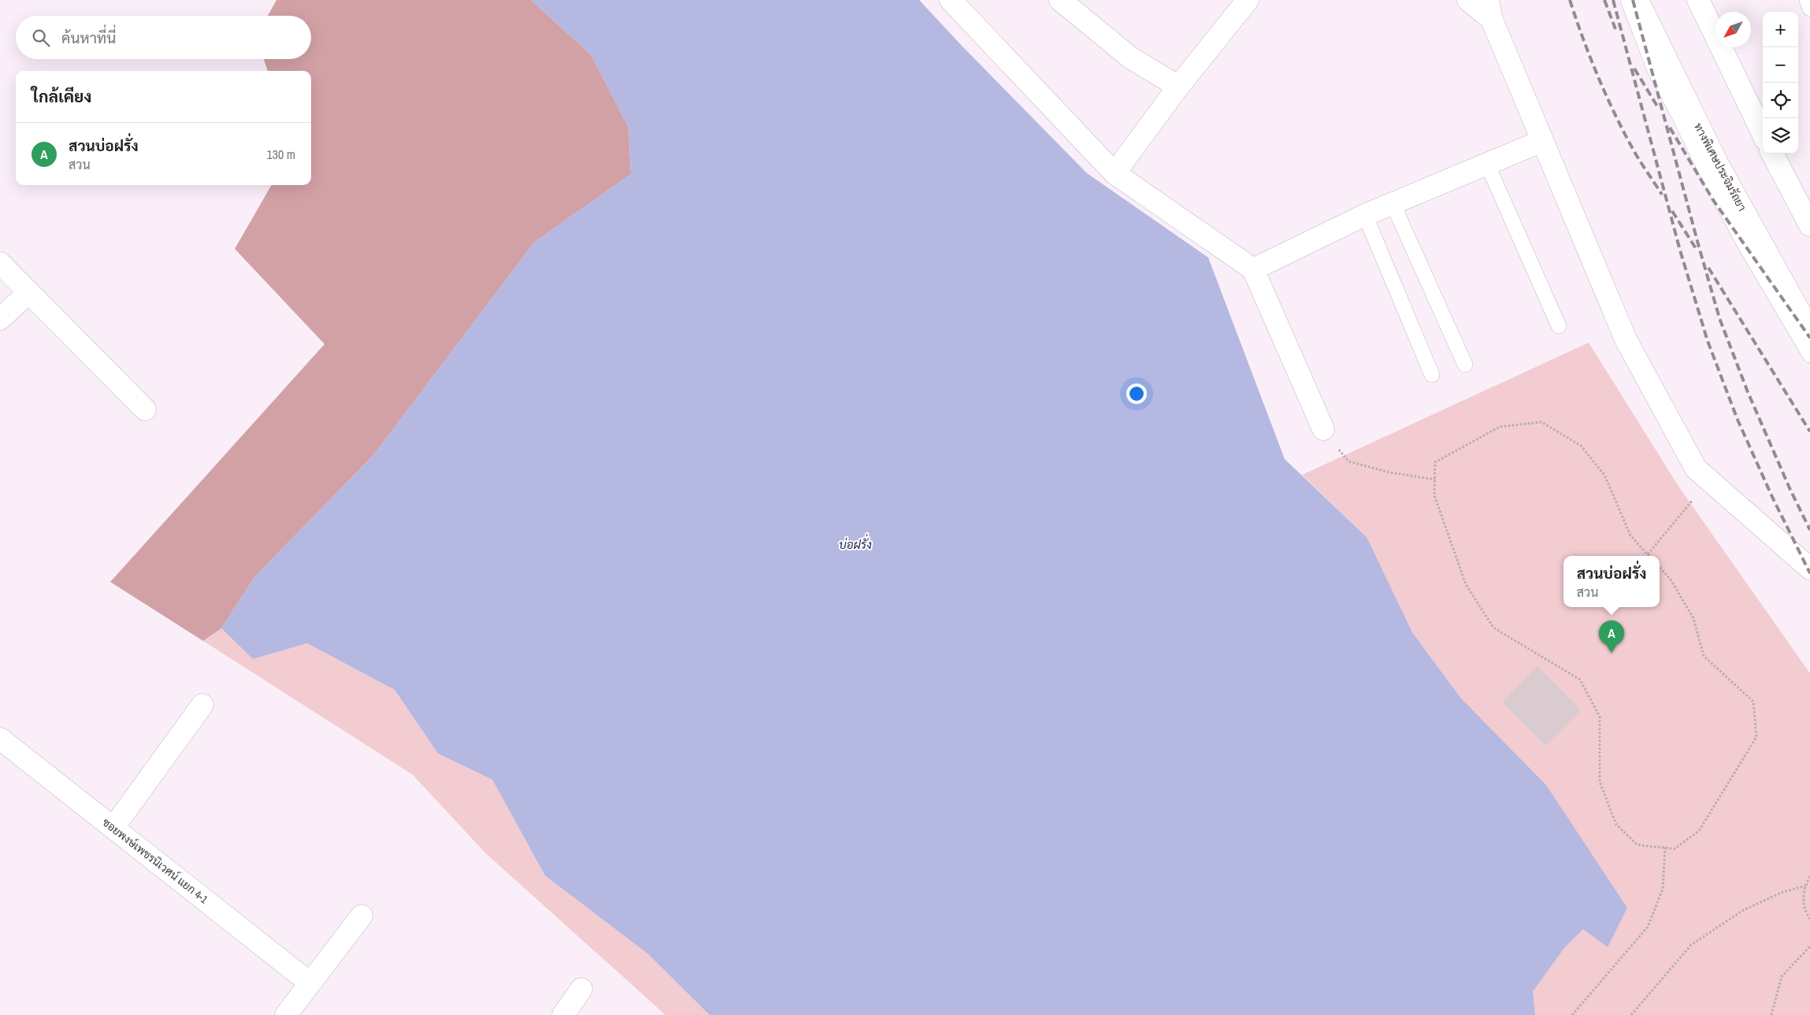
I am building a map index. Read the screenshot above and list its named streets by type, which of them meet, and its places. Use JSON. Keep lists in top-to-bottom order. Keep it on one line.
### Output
{"streets":{"main road":["ทางพิเศษประจิมรัถยา","ซอยพงษ์เพชรนิเวศน์ แยก 4-1"]},"water":["บ่อฝรั่ง"],"north":"bottom left","page":{"map_buttons":["+","−"],"search":"ค้นหาที่นี่","heading":"ใกล้เคียง","list":[{"mark":"A","name":"สวนบ่อฝรั่ง","note":"สวน","value":"130 m"}],"popup":["สวนบ่อฝรั่ง","สวน"],"pins":"A"}}
